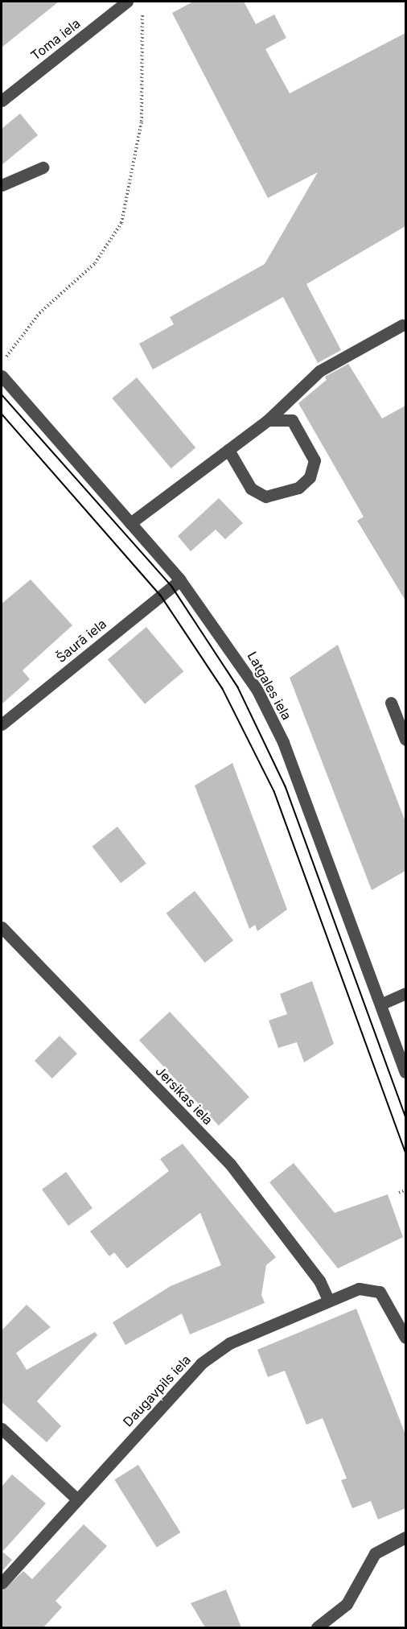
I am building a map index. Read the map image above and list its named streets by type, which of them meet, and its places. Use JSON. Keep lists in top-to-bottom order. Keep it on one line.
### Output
{"streets":{"street":["Toma iela","Šaurā iela","Latgales iela","Jersikas iela","Daugavpils iela"]},"crossings":[["Šaurā iela","Latgales iela"],["Jersikas iela","Daugavpils iela"]]}
